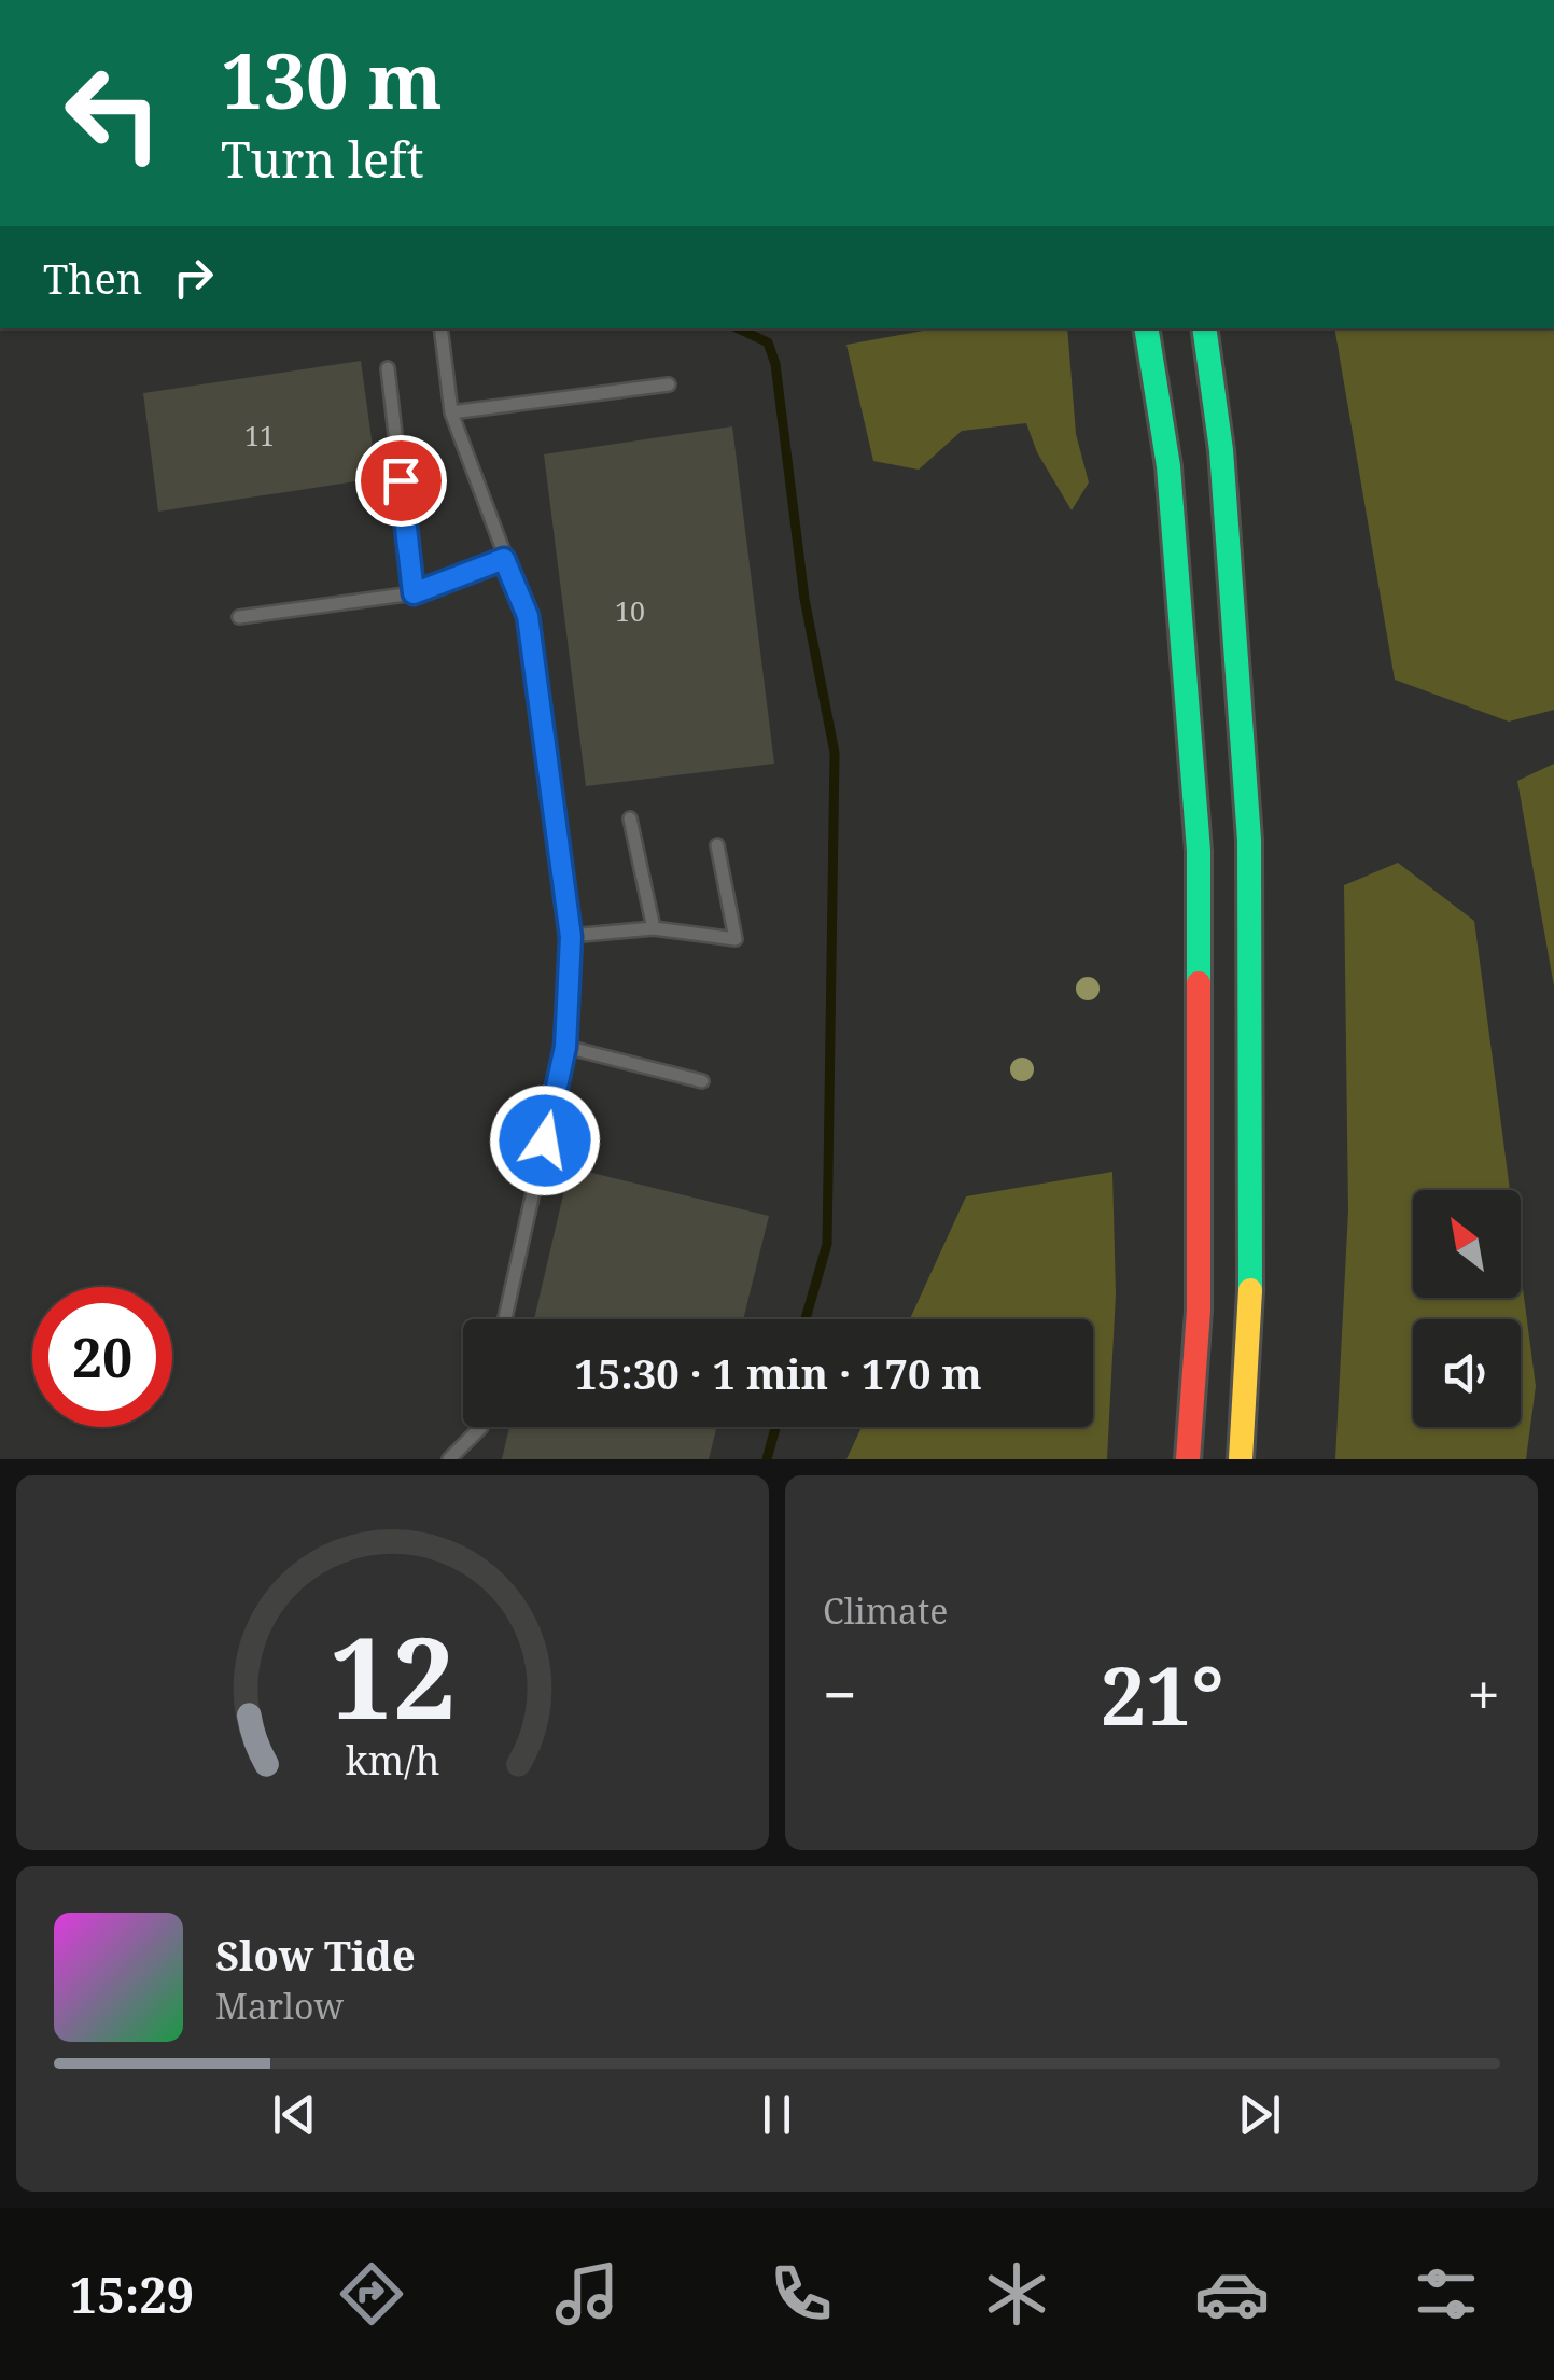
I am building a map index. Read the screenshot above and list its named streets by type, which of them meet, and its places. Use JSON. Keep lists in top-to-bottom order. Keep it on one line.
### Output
{"house_numbers":["11","10"],"north":"top left","page":{"turn":["130 m","Turn left"],"then":"Then","limit":"20","trip":"15:30 · 1 min · 170 m","tile":"Climate","heat":["−","21°","+"],"song":["Slow Tide","Marlow"],"tabs":"15:29","gauge":["12","km/h"]}}
